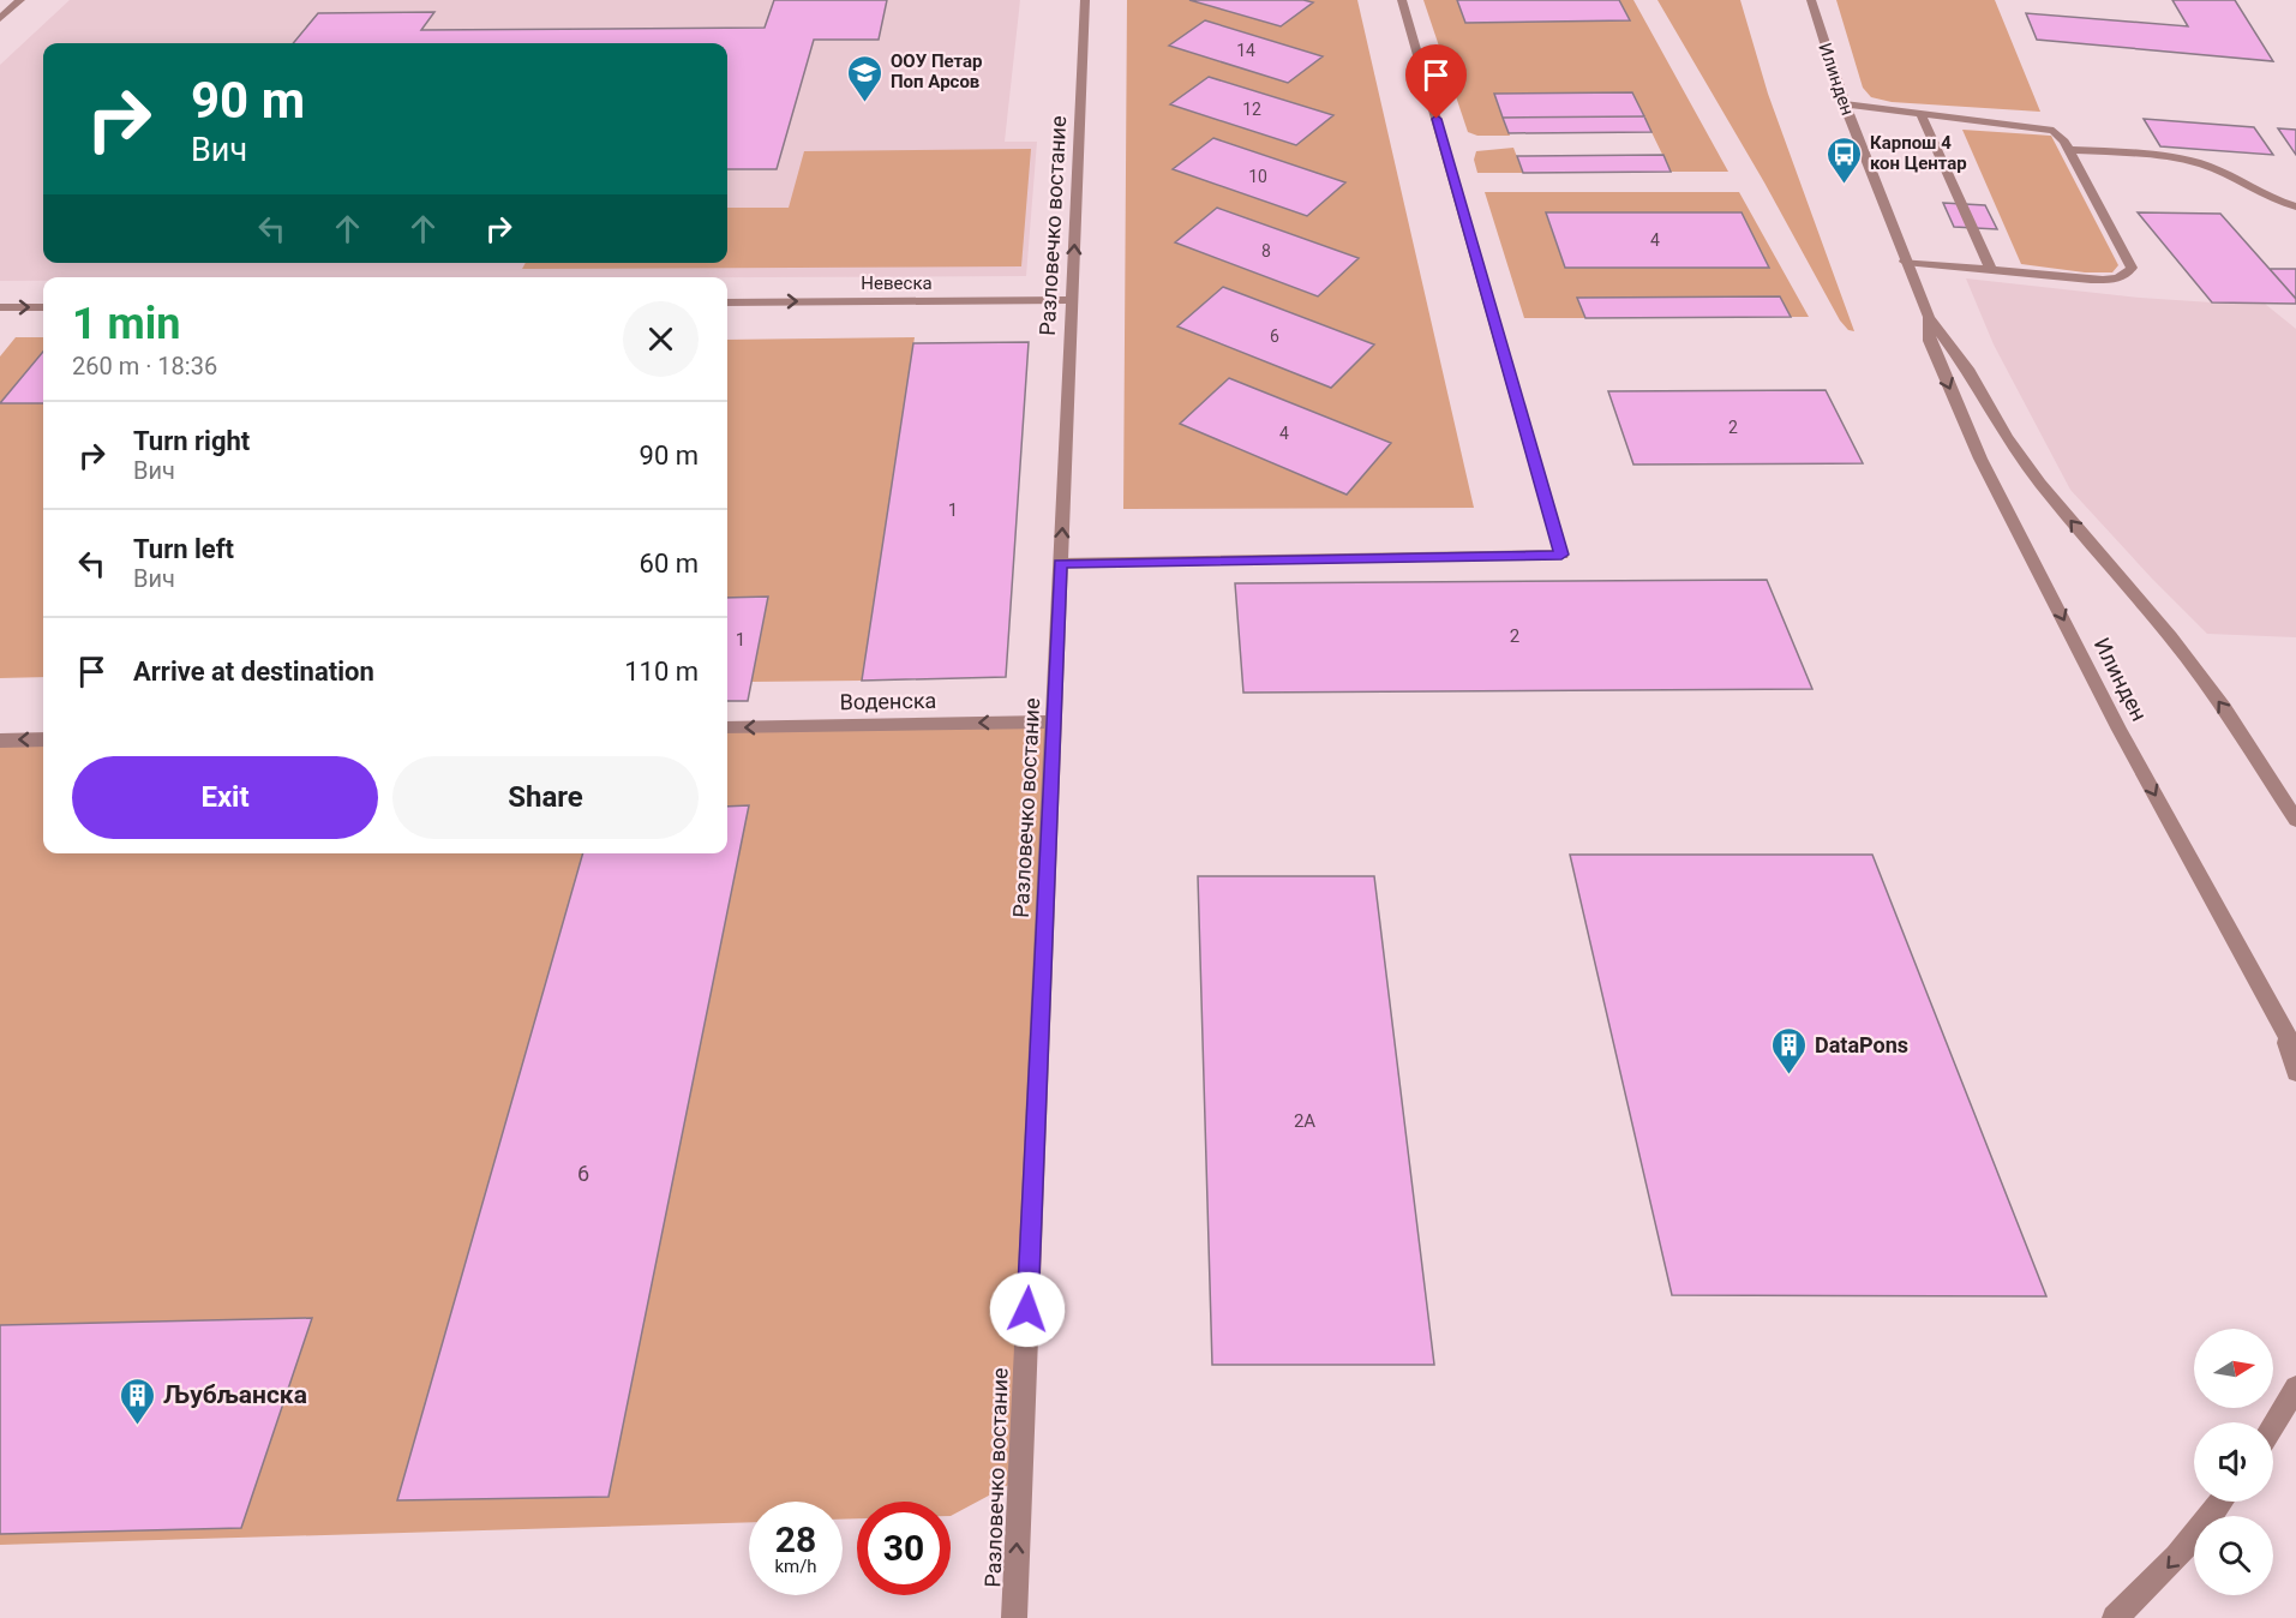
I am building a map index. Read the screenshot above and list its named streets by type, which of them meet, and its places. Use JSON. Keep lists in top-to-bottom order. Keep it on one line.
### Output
{"streets":{"street":["Илинден","Разловечко востание","Невеска","Воденска"]},"crossings":[["Разловечко востание","Невеска"],["Разловечко востание","Воденска"]],"one_way":["Разловечко востание","Невеска","Воденска"],"places":{"school or university":["ООУ Петар Поп Арсов"],"bus stop":["Карпош 4 кон Центар"],"building":["DataPons","Љубљанска"]},"house_numbers":["14","12","10","4","8","6","2","4","1","2","1","2А","6"],"north":"right","page":{"turn":["90 m","Вич"],"heading":["1 min","260 m · 18:36"],"list":[{"name":"Turn right","note":"Вич","value":"90 m"},{"name":"Turn left","note":"Вич","value":"60 m"},{"name":"Arrive at destination","value":"110 m"}],"buttons":["Exit","Share"],"speed":"28 km/h","limit":"30"}}
